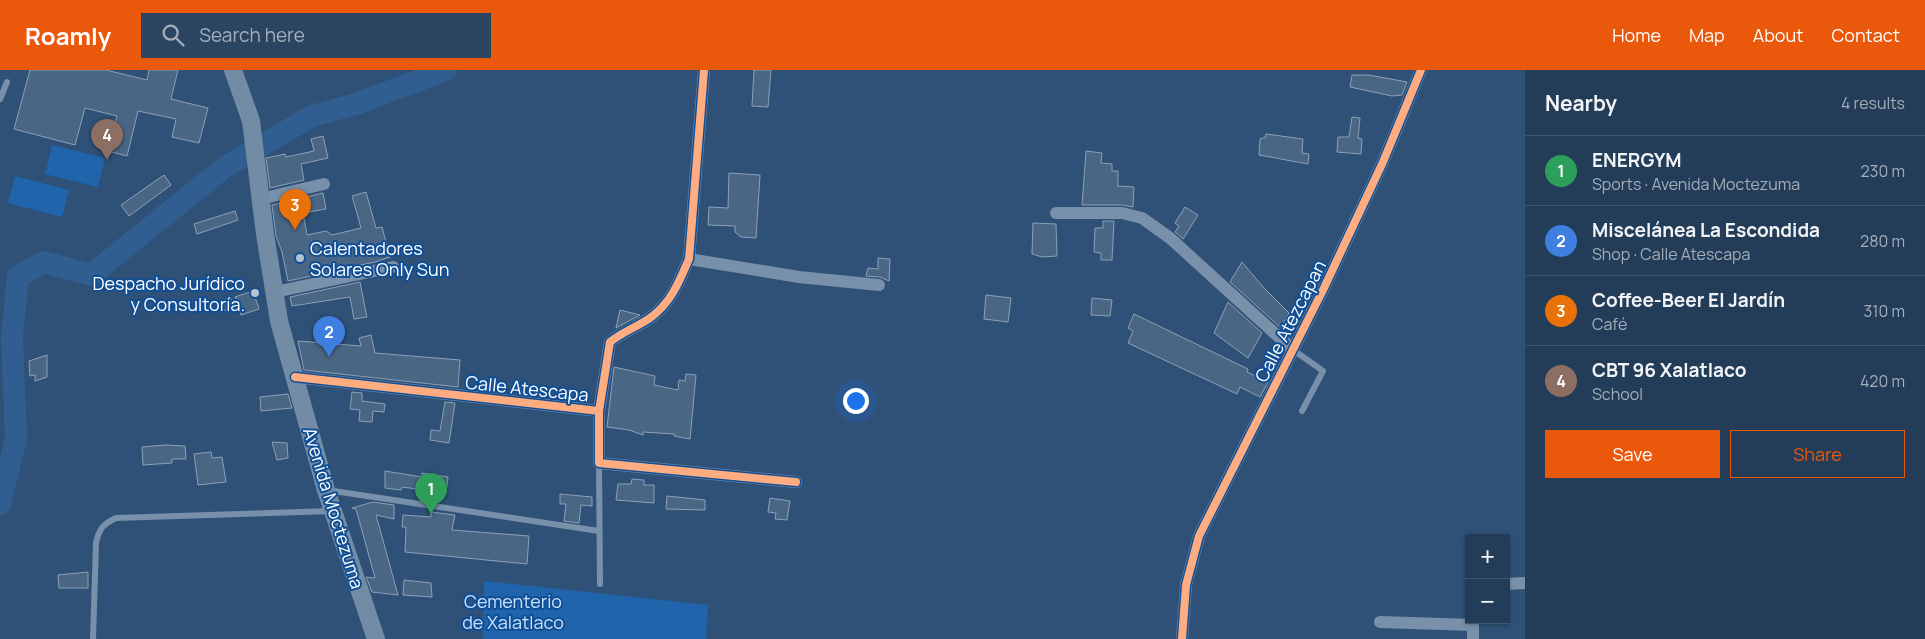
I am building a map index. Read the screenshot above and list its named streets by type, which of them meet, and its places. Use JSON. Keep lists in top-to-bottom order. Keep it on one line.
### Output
{"streets":{"main road":["Avenida Moctezuma"],"street":["Calle Atezcapan","Calle Atescapa"]},"crossings":[["Calle Atescapa","Avenida Moctezuma"]],"parks":["Cementerio de Xalatlaco"],"places":["Calentadores Solares Only Sun","Despacho Jurídico y Consultoría."],"page":{"header":"Roamly","search":"Search here","nav":["Home","Map","About","Contact"],"heading":["Nearby","4 results"],"pins":["4","3","2","1"],"list":[{"mark":"1","name":"ENERGYM","note":"Sports · Avenida Moctezuma","value":"230 m"},{"mark":"2","name":"Miscelánea La Escondida","note":"Shop · Calle Atescapa","value":"280 m"},{"mark":"3","name":"Coffee-Beer El Jardín","note":"Café","value":"310 m"},{"mark":"4","name":"CBT 96 Xalatlaco","note":"School","value":"420 m"}],"buttons":["Save","Share"],"map_buttons":["+","−"]}}
